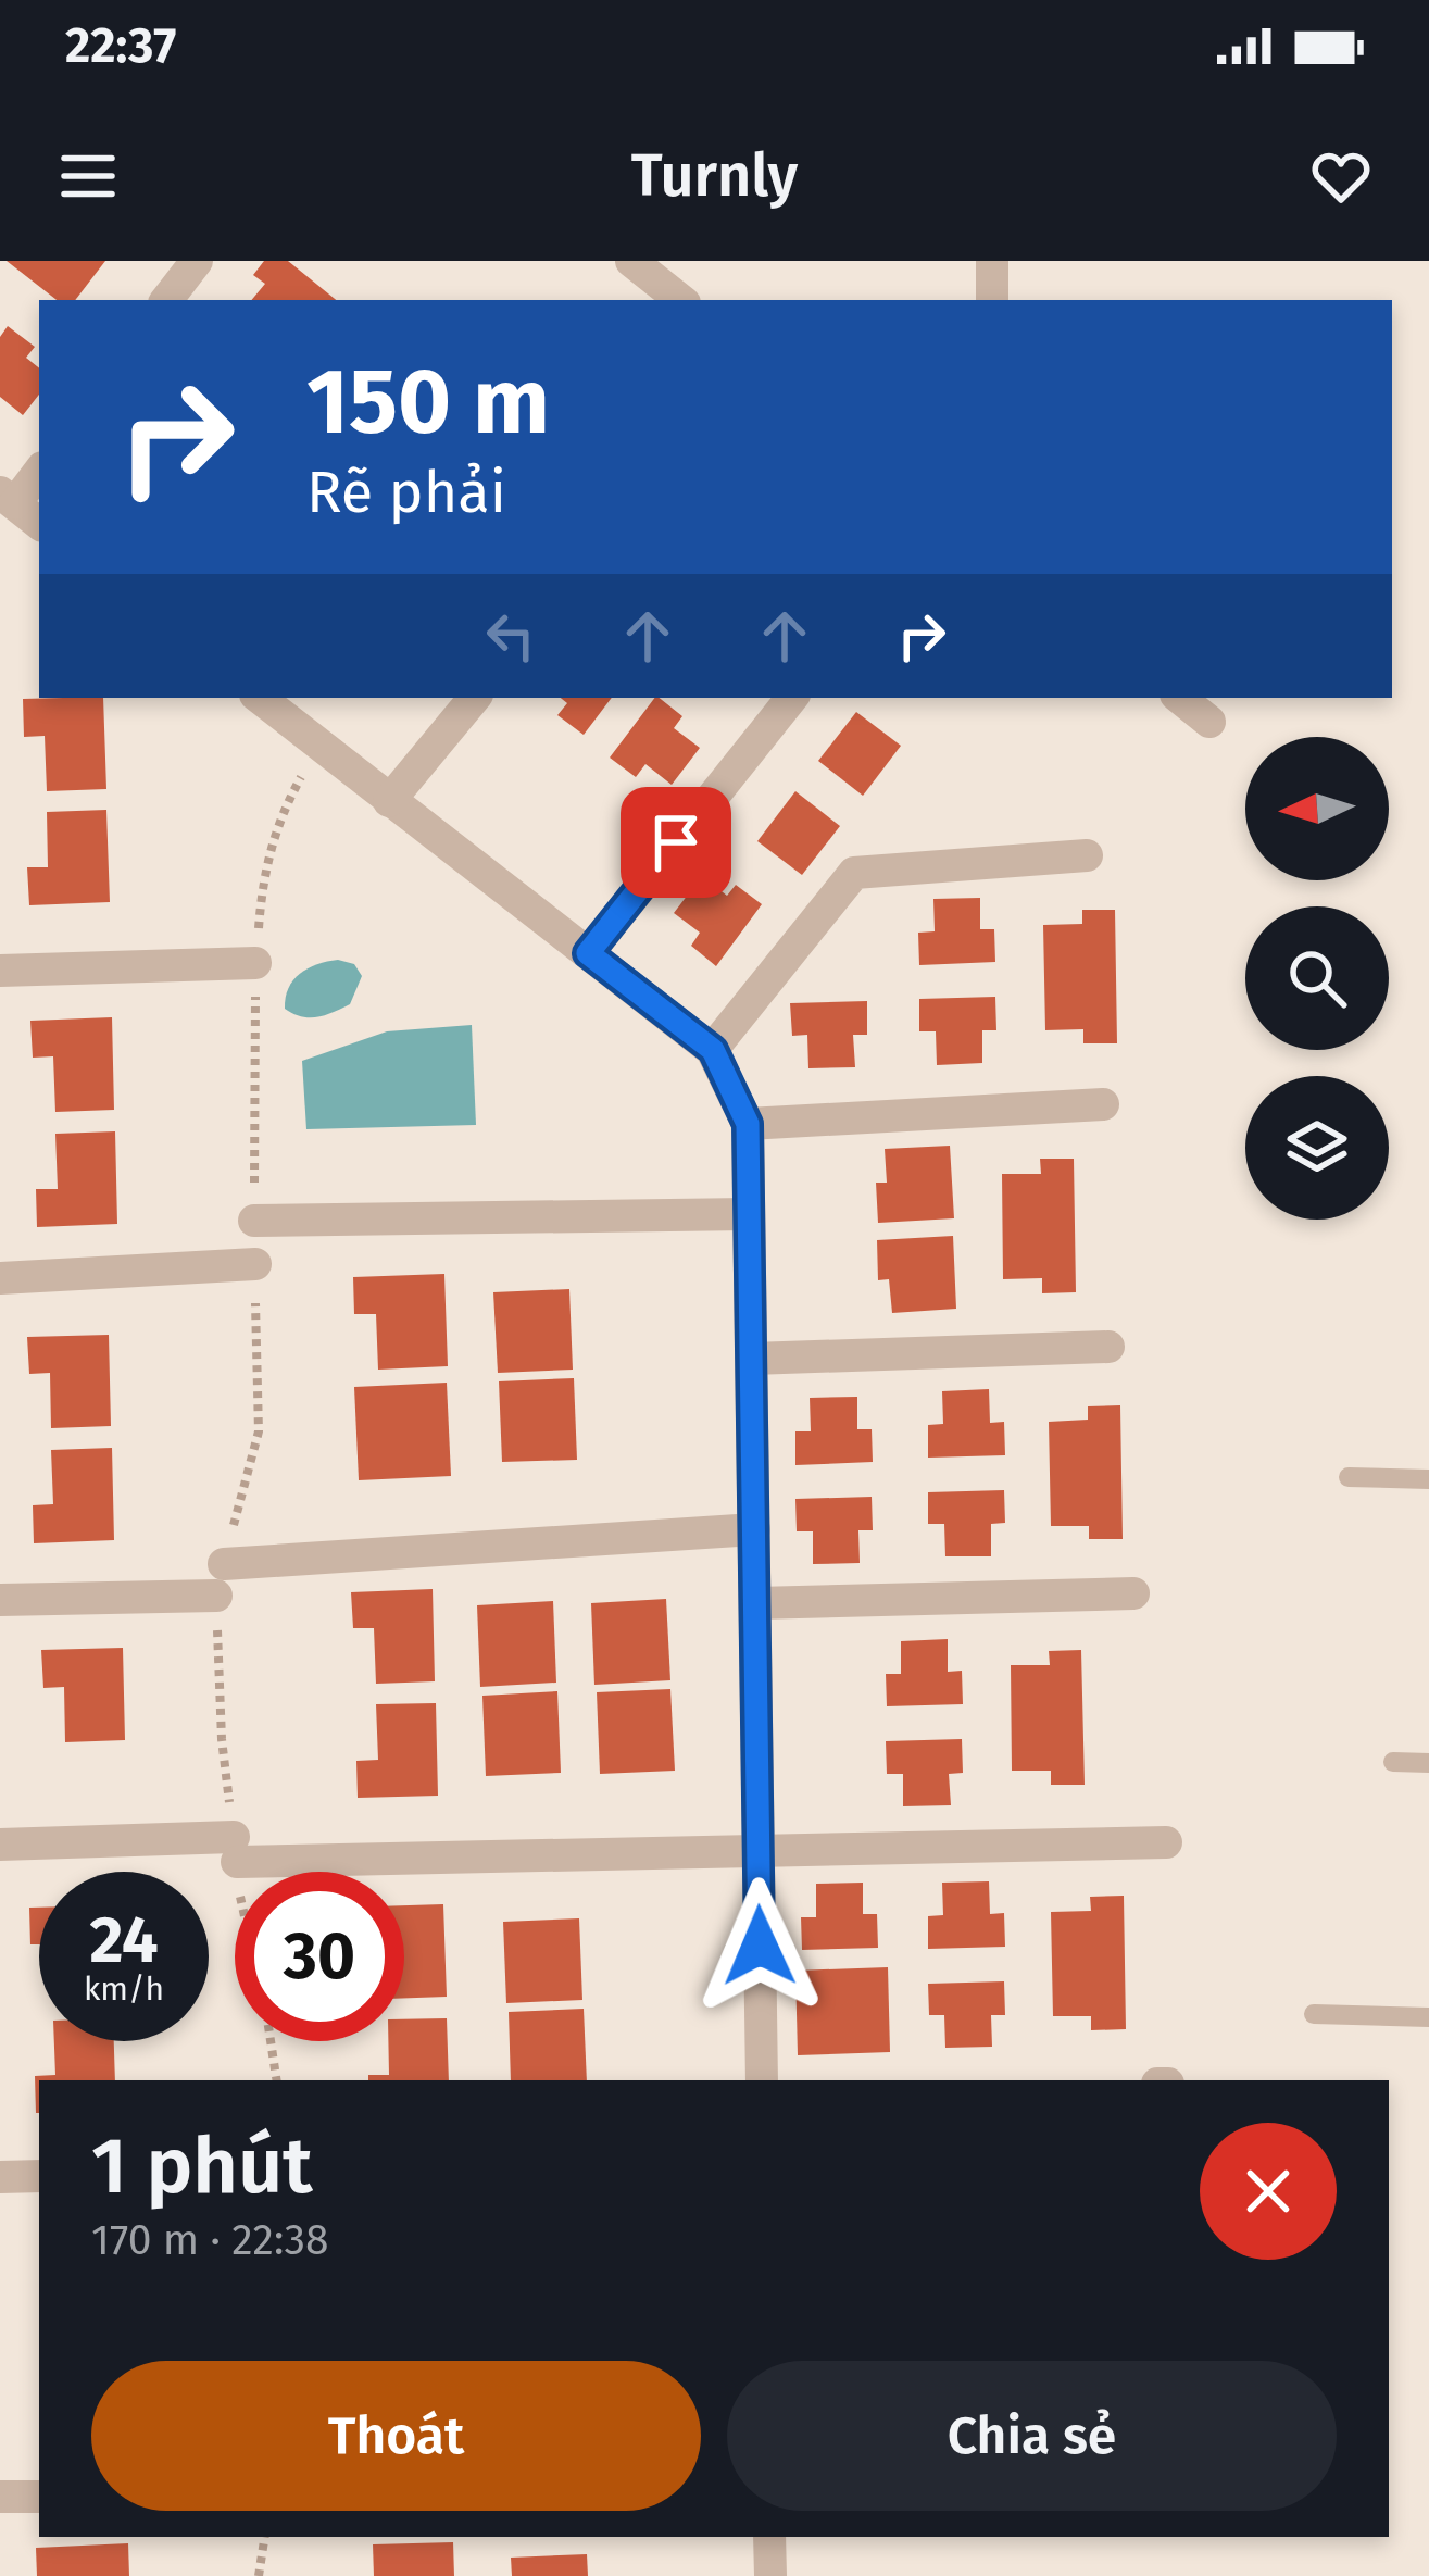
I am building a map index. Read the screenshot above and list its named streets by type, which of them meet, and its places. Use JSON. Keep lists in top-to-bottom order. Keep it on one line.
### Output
{"north":"left","page":{"status":"22:37","header":"Turnly","turn":["150 m","Rẽ phải"],"speed":"24 km/h","limit":"30","heading":["1 phút","170 m · 22:38"],"buttons":["Thoát","Chia sẻ"]}}
